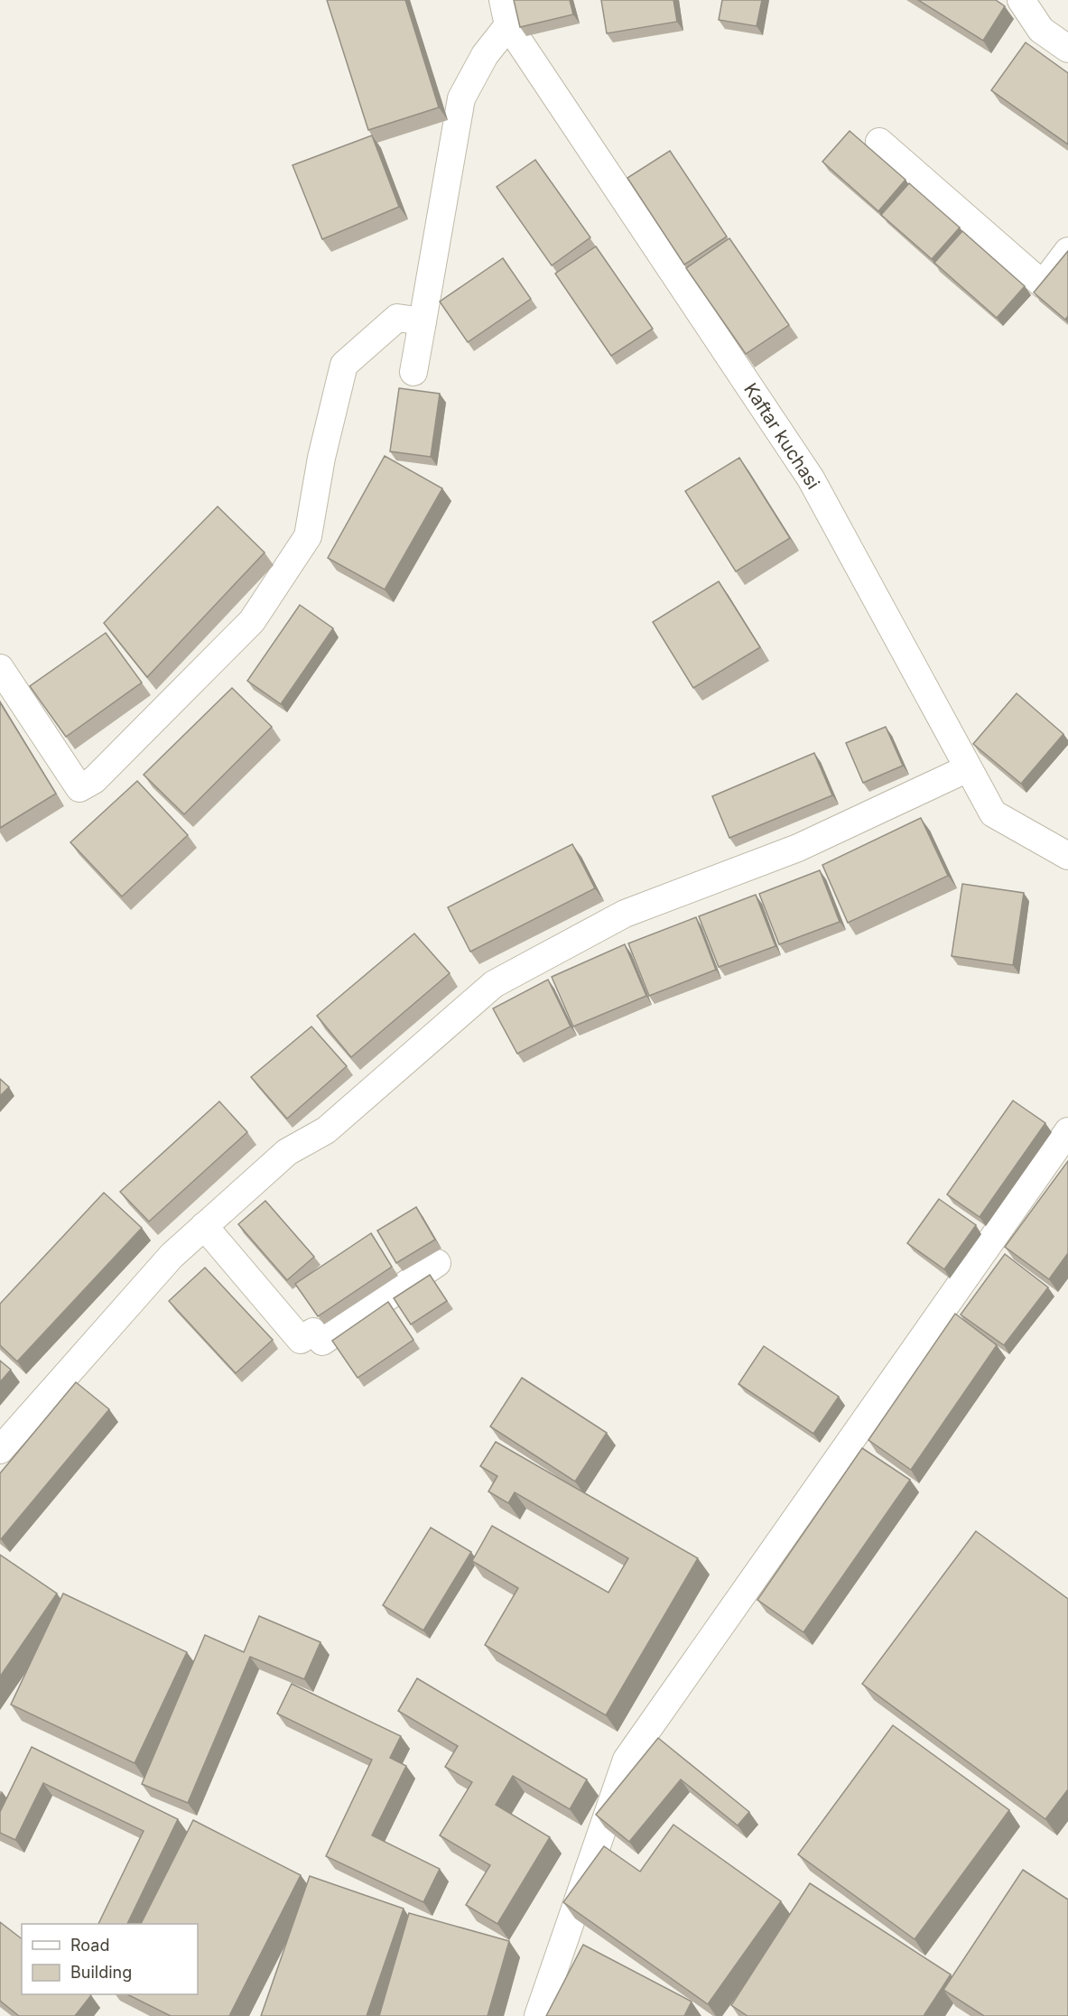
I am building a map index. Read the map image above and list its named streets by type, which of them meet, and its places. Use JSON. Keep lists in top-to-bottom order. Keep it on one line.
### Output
{"streets":{"street":["Kaftar kuchasi"]},"legend":["Road","Building"]}
